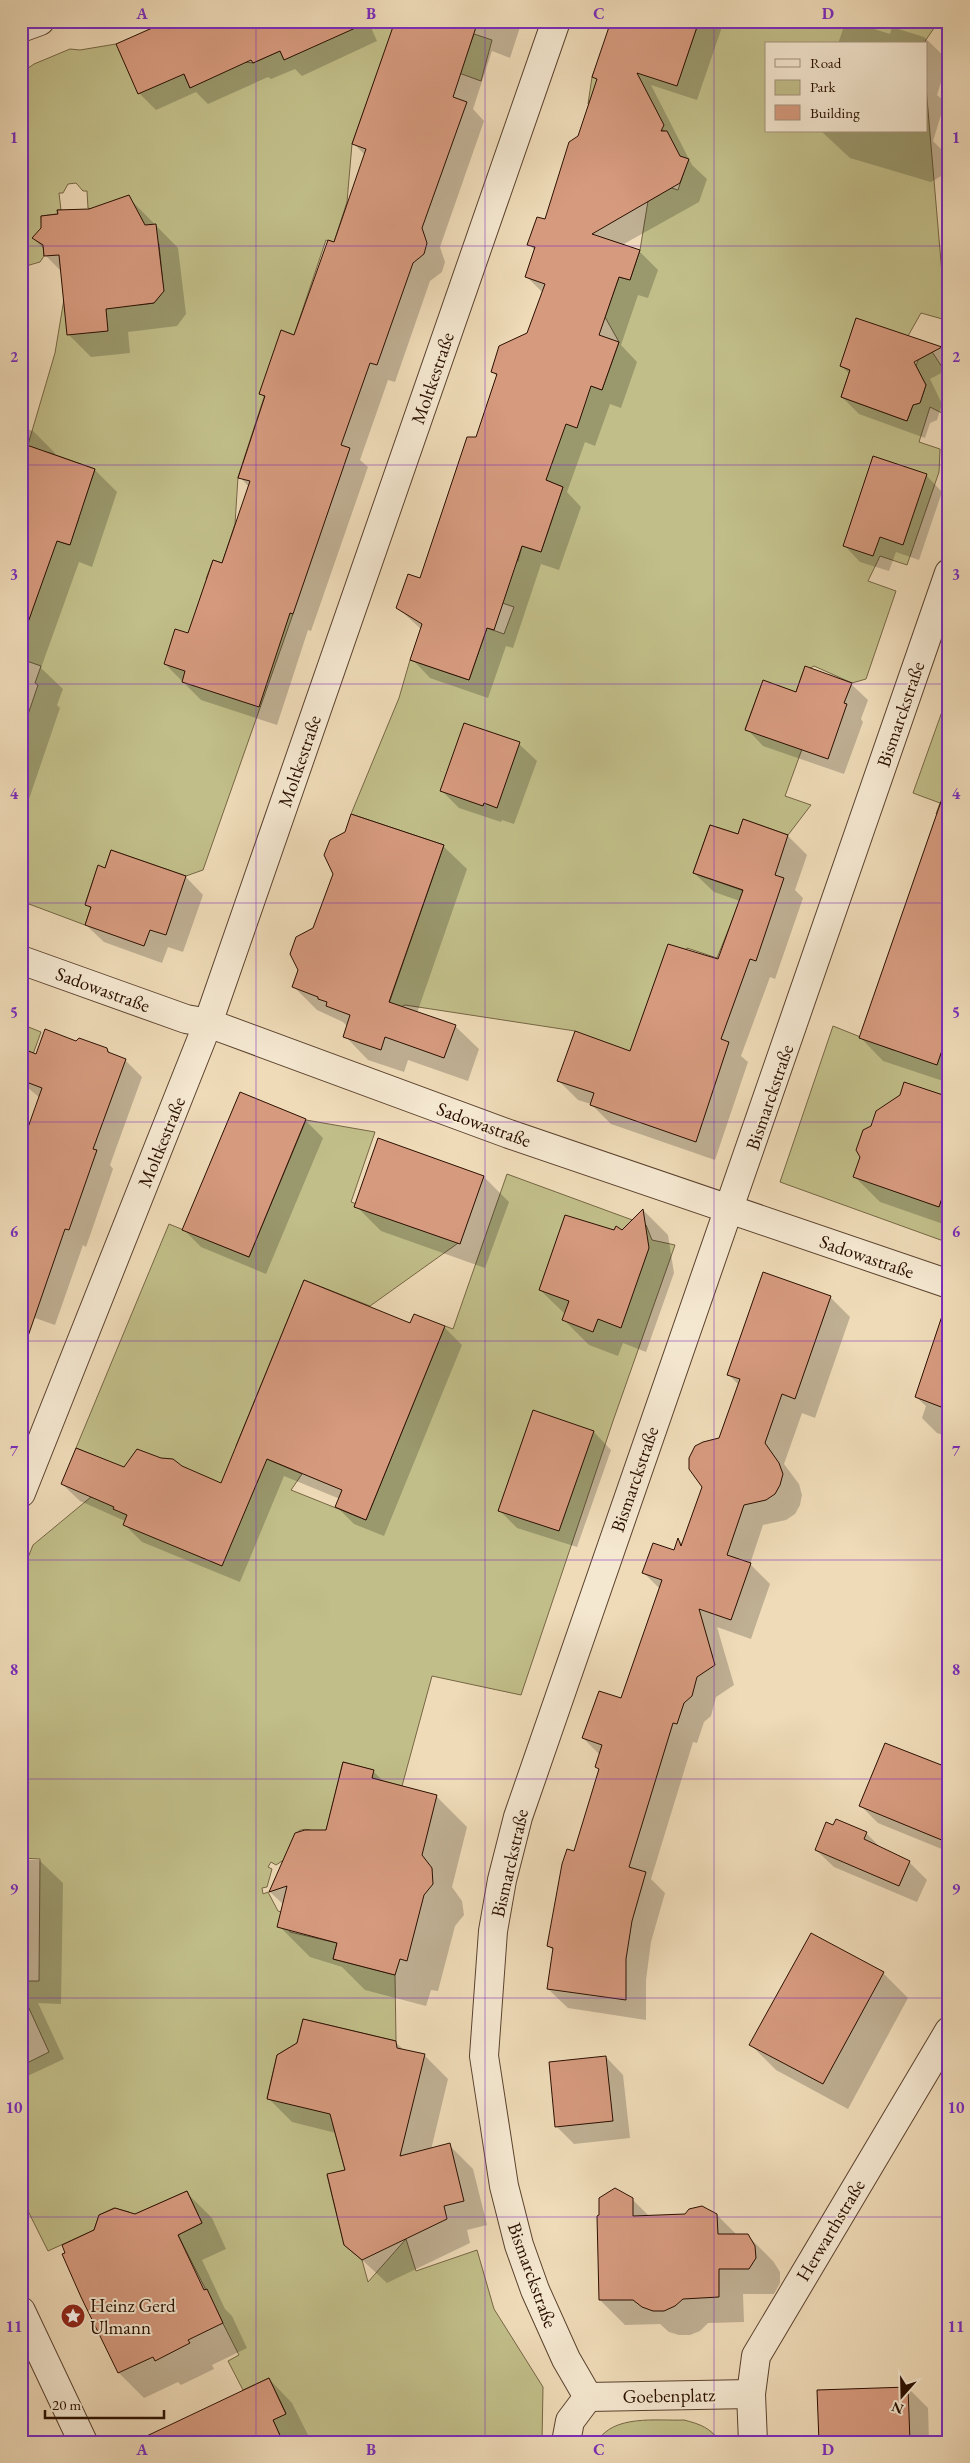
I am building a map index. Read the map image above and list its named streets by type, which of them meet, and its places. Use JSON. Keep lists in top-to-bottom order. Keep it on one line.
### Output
{"streets":{"street":["Moltkestraße","Bismarckstraße","Sadowastraße","Herwarthstraße","Goebenplatz"]},"crossings":[["Moltkestraße","Sadowastraße"],["Bismarckstraße","Sadowastraße"],["Bismarckstraße","Goebenplatz"],["Herwarthstraße","Goebenplatz"]],"places":{"place":["Heinz Gerd Ulmann"]},"legend":["Road","Park","Building"],"scale_bar":"20 m","north":"bottom","grid":{"columns":["A","B","C","D"],"rows":["1","2","3","4","5","6","7","8","9","10","11"]}}
